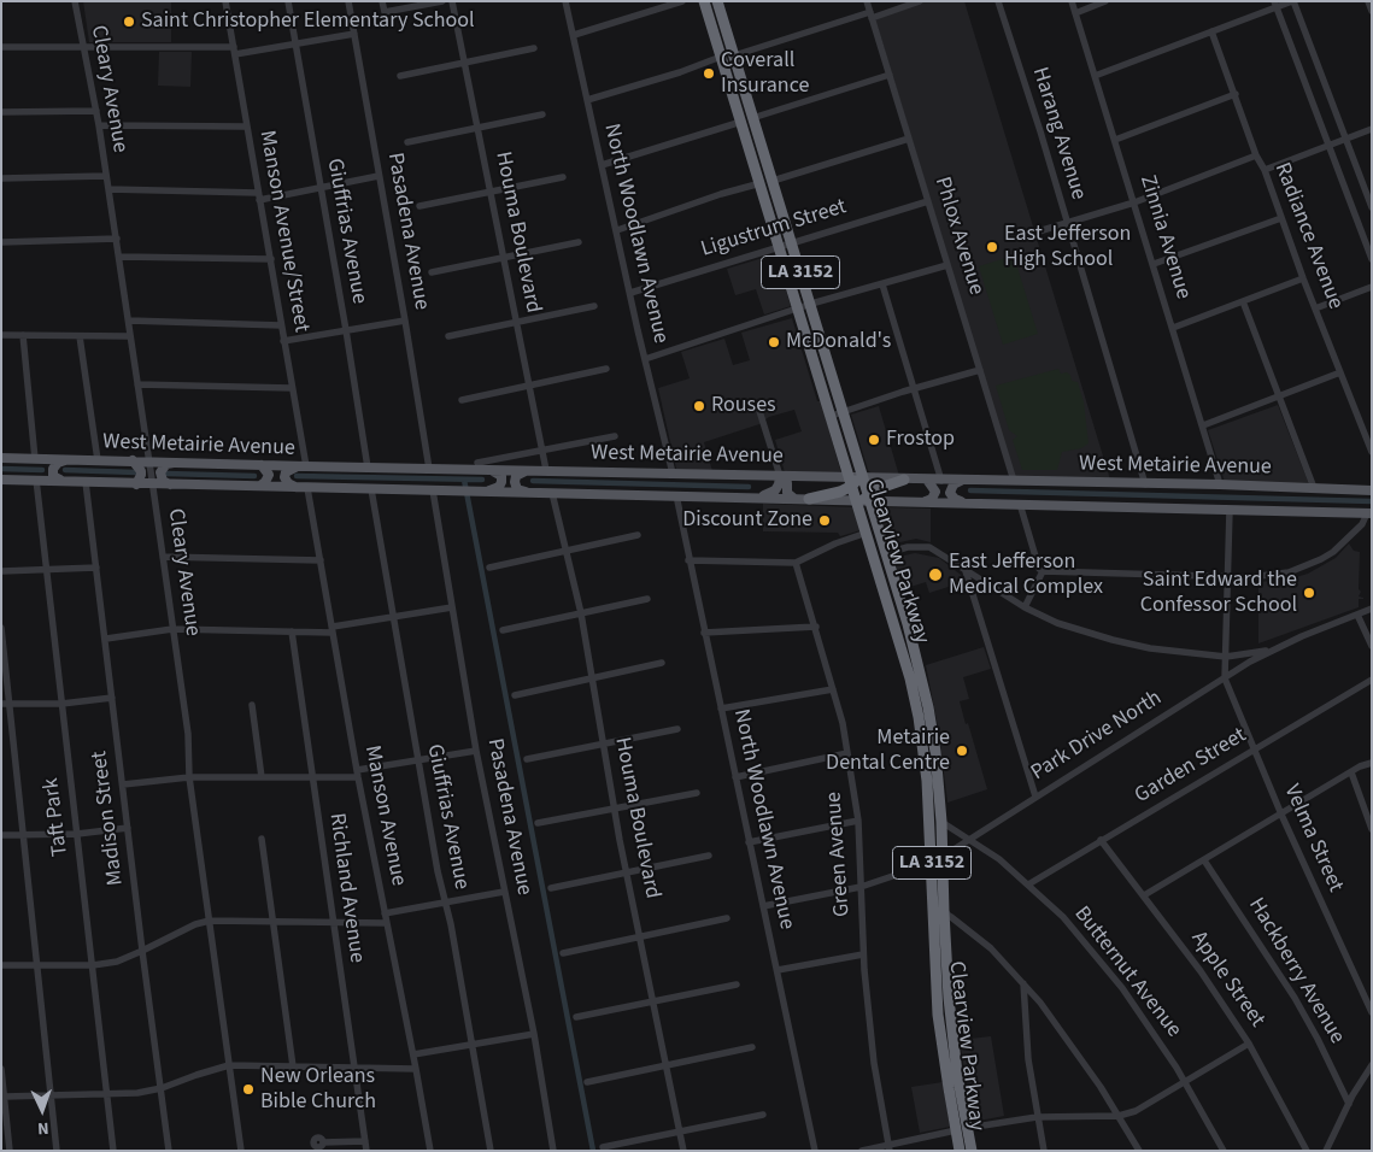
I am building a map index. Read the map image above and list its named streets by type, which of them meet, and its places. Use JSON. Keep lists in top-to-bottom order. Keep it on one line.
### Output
{"streets":{"highway":["LA 3152","Clearview Parkway"],"main road":["West Metairie Avenue"],"street":["Cleary Avenue","Harang Avenue","Ligustrum Street","Manson Avenue/Street","Giuffrias Avenue","Pasadena Avenue","Houma Boulevard","North Woodlawn Avenue","Phlox Avenue","Radiance Avenue","Zinnia Avenue","Park Drive North","Garden Street","Manson Avenue","Taft Park","Madison Street","Velma Street","Green Avenue","Richland Avenue","Hackberry Avenue","Butternut Avenue","Apple Street"]},"crossings":[["Cleary Avenue","West Metairie Avenue"],["Harang Avenue","West Metairie Avenue"],["Ligustrum Street","North Woodlawn Avenue"],["Ligustrum Street","Phlox Avenue"],["Ligustrum Street","Clearview Parkway"],["Manson Avenue/Street","West Metairie Avenue"],["Giuffrias Avenue","West Metairie Avenue"],["Pasadena Avenue","West Metairie Avenue"],["Houma Boulevard","West Metairie Avenue"],["North Woodlawn Avenue","West Metairie Avenue"],["Phlox Avenue","West Metairie Avenue"],["Zinnia Avenue","West Metairie Avenue"],["West Metairie Avenue","Clearview Parkway"],["West Metairie Avenue","Manson Avenue"],["West Metairie Avenue","Taft Park"],["West Metairie Avenue","Madison Street"],["Clearview Parkway","Park Drive North"],["Clearview Parkway","Butternut Avenue"],["Park Drive North","Velma Street"],["Park Drive North","Butternut Avenue"],["Garden Street","Velma Street"],["Garden Street","Butternut Avenue"],["Garden Street","Apple Street"]],"places":["Saint Christopher Elementary School","Coverall Insurance","East Jefferson High School","McDonald's","Rouses","Frostop","Discount Zone","East Jefferson Medical Complex","Saint Edward the Confessor School","Metairie Dental Centre","New Orleans Bible Church"],"north":"bottom"}
